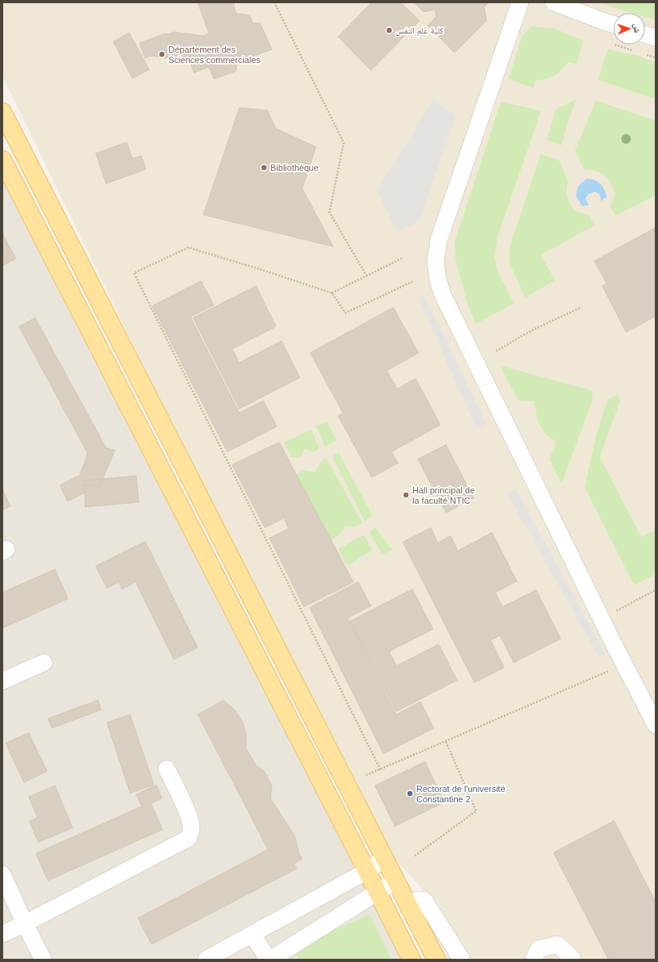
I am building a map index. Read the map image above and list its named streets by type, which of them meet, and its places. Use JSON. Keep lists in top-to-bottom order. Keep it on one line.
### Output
{"places":["كلية علم النفس","Département des Sciences commerciales","Bibliothèque","Hall principal de la faculté NTIC","Rectorat de l'université Constantine 2"],"north":"right"}
